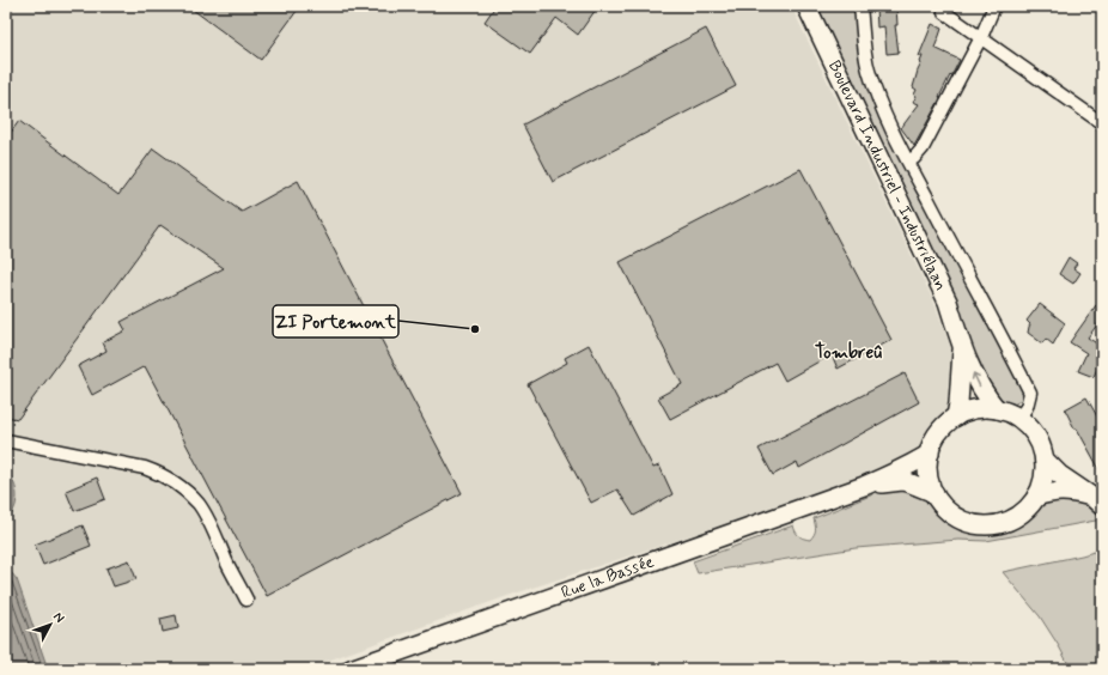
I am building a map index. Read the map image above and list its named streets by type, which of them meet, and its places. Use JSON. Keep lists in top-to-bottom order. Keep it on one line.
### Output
{"streets":{"main road":["Boulevard Industriel - Industriélaan","Rue la Bassée"]},"crossings":[["Boulevard Industriel - Industriélaan","Rue la Bassée"]],"districts":["Tombreû"],"places":["ZI Portemont"],"north":"top right"}
